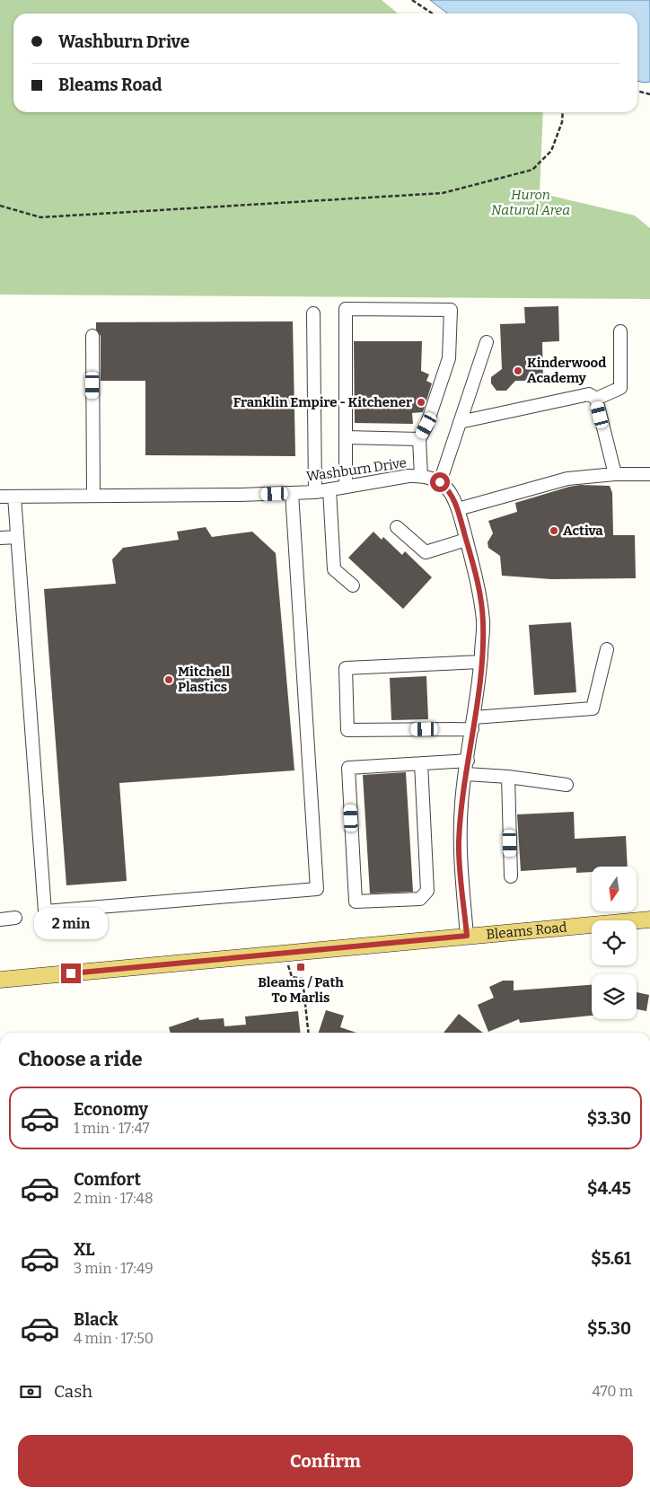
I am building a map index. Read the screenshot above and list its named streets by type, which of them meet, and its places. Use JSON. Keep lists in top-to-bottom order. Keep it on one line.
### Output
{"streets":{"main road":["Bleams Road"],"street":["Washburn Drive"]},"parks":["Huron Natural Area"],"places":{"other":["Kinderwood Academy","Franklin Empire - Kitchener","Activa","Mitchell Plastics"],"transit":["Bleams / Path To Marlis"]},"north":"bottom","page":{"banner":["Washburn Drive","Bleams Road"],"bubble":"2 min","heading":"Choose a ride","list":[{"name":"Economy","note":"1 min · 17:47","value":"$3.30"},{"name":"Comfort","note":"2 min · 17:48","value":"$4.45"},{"name":"XL","note":"3 min · 17:49","value":"$5.61"},{"name":"Black","note":"4 min · 17:50","value":"$5.30"}],"pay":["Cash","470 m"],"buttons":"Confirm"}}
